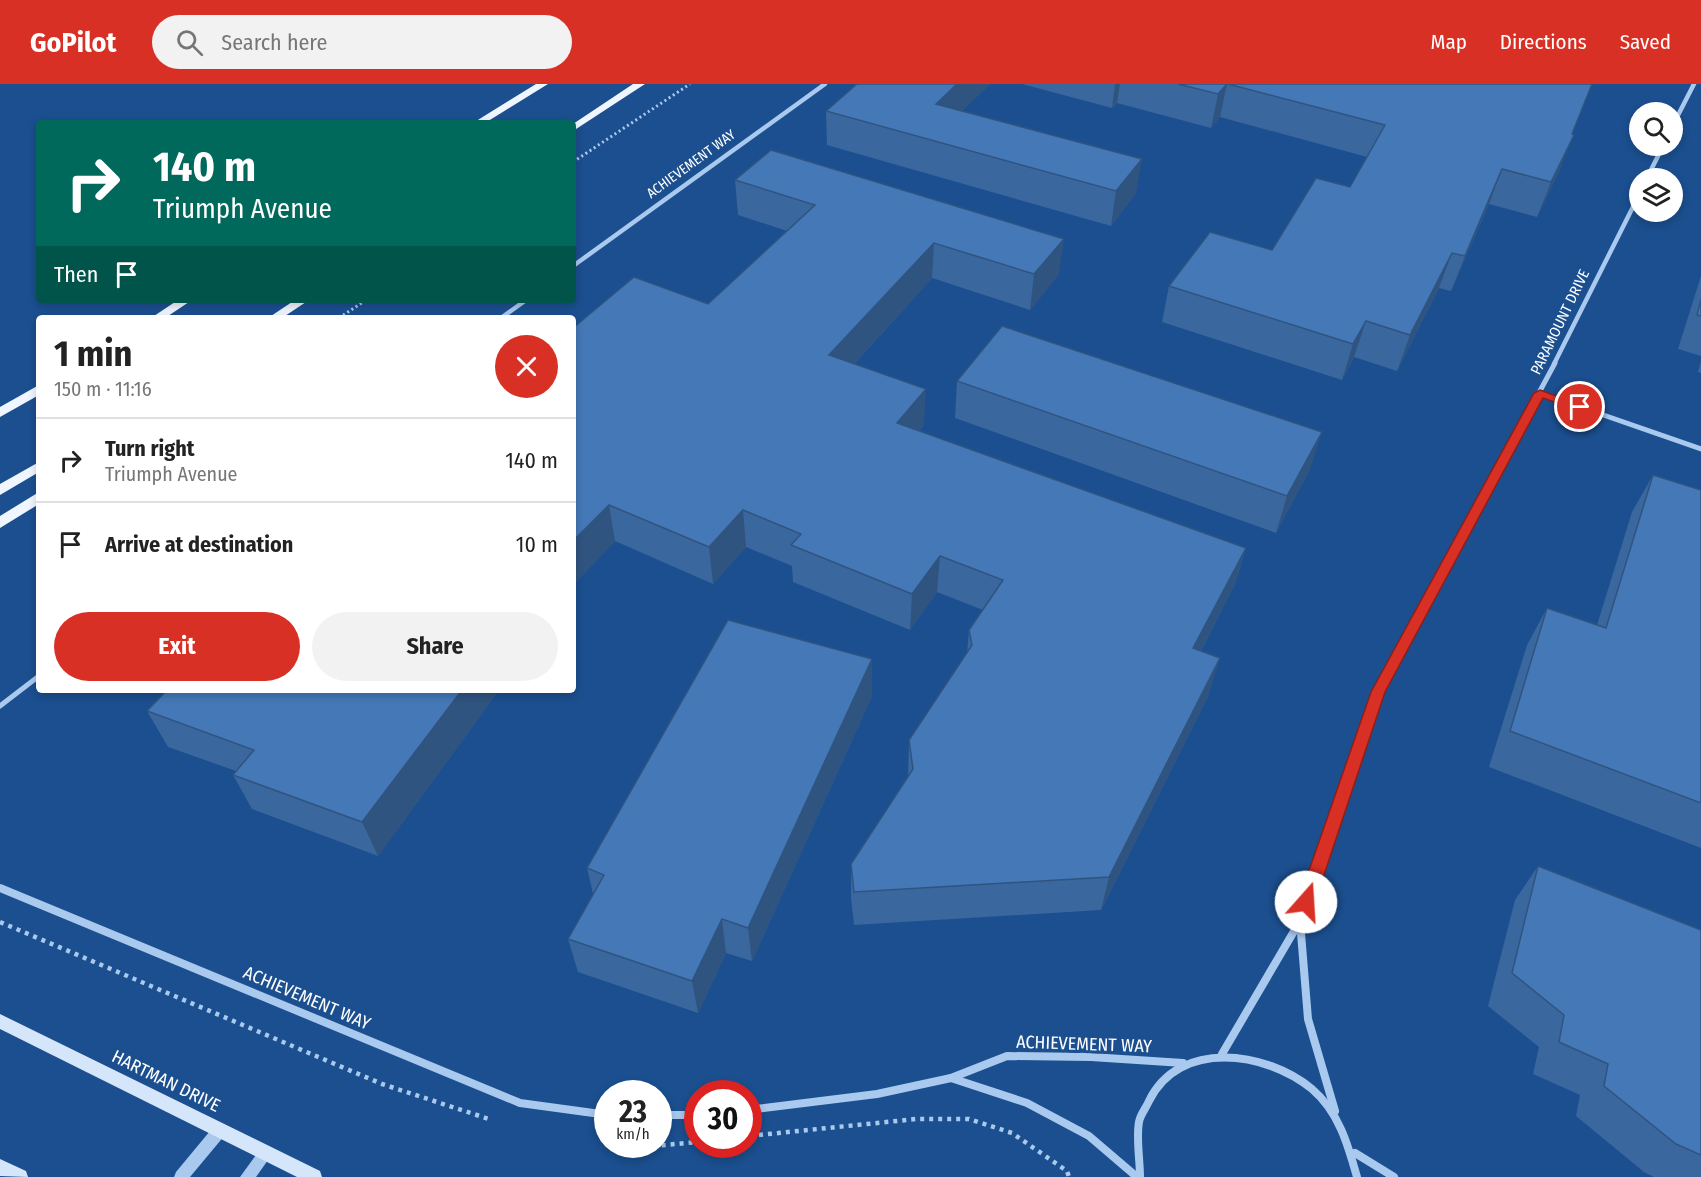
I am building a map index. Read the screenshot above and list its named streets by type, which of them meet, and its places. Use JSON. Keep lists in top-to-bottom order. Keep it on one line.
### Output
{"streets":{"main road":["HARTMAN DRIVE"],"street":["ACHIEVEMENT WAY","PARAMOUNT DRIVE"]},"page":{"header":"GoPilot","search":"Search here","nav":["Map","Directions","Saved"],"turn":["140 m","Triumph Avenue"],"then":"Then","heading":["1 min","150 m · 11:16"],"list":[{"name":"Turn right","note":"Triumph Avenue","value":"140 m"},{"name":"Arrive at destination","value":"10 m"}],"buttons":["Exit","Share"],"speed":"23 km/h","limit":"30"}}
